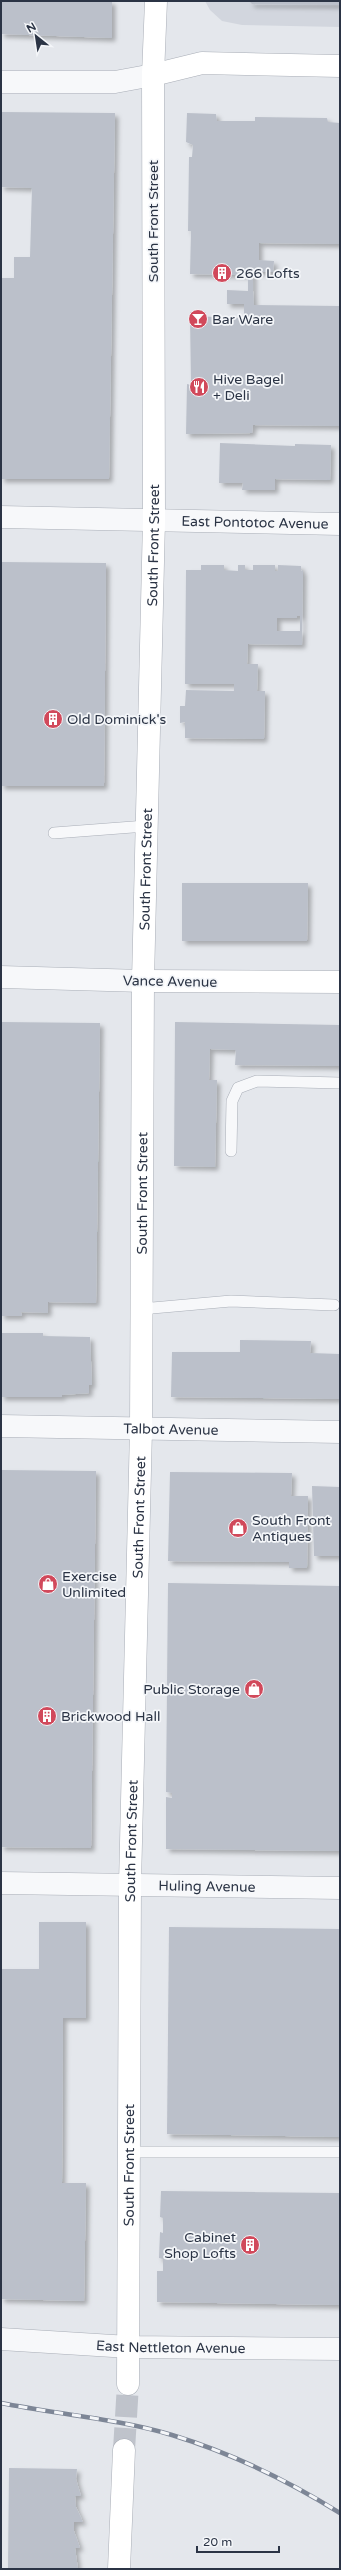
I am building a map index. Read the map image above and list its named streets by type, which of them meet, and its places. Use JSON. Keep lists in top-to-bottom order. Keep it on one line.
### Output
{"streets":{"main road":["South Front Street","Vance Avenue"],"street":["East Pontotoc Avenue","Talbot Avenue","Huling Avenue","East Nettleton Avenue"]},"crossings":[["South Front Street","East Pontotoc Avenue"],["South Front Street","Vance Avenue"],["South Front Street","Talbot Avenue"],["South Front Street","Huling Avenue"],["South Front Street","East Nettleton Avenue"]],"places":{"building":["266 Lofts","Old Dominick's","Brickwood Hall","Cabinet Shop Lofts"],"bar":["Bar Ware"],"restaurant":["Hive Bagel + Deli"],"shop":["South Front Antiques","Exercise Unlimited","Public Storage"]},"scale_bar":"20 m","north":"top left"}
